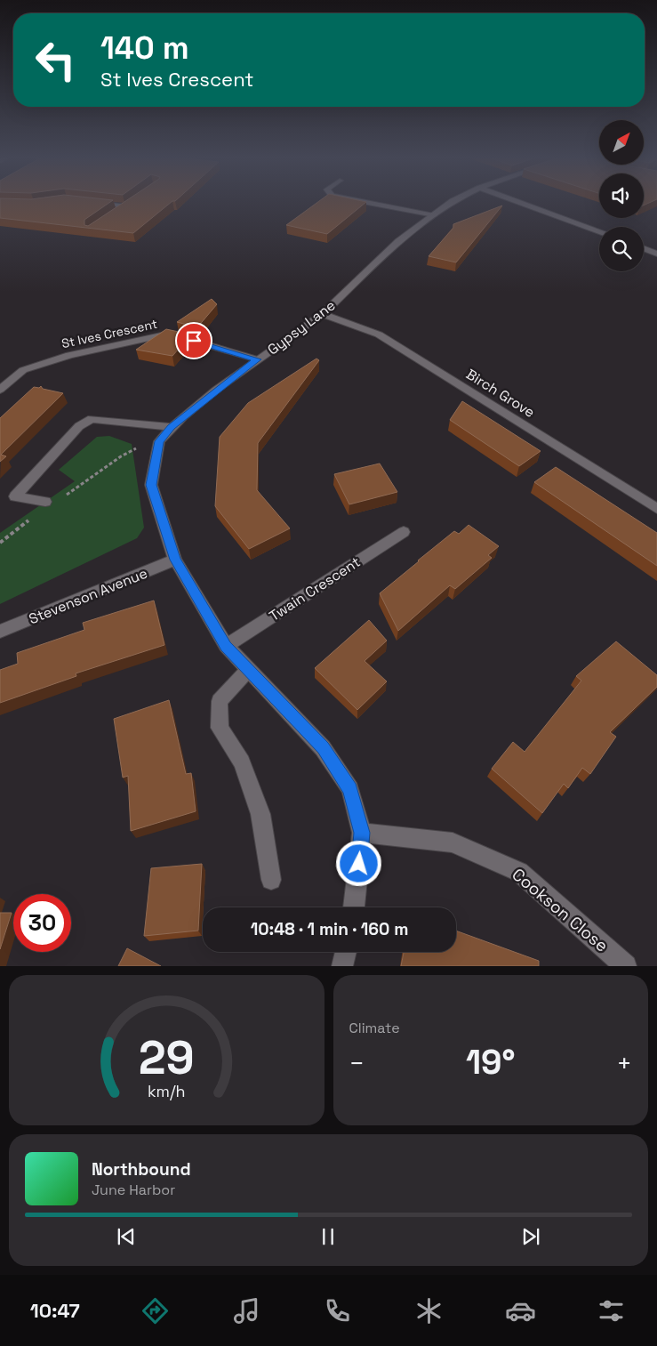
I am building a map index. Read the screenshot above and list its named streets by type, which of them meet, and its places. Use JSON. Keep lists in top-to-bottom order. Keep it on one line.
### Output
{"streets":{"street":["Gypsy Lane","Birch Grove","Twain Crescent","Stevenson Avenue","Cookson Close"],"lane":["St Ives Crescent"]},"crossings":[["Gypsy Lane","St Ives Crescent"],["Gypsy Lane","Birch Grove"]],"north":"top right","page":{"turn":["140 m","St Ives Crescent"],"limit":"30","trip":"10:48 · 1 min · 160 m","tile":"Climate","heat":["−","19°","+"],"song":["Northbound","June Harbor"],"tabs":"10:47","gauge":["29","km/h"]}}
